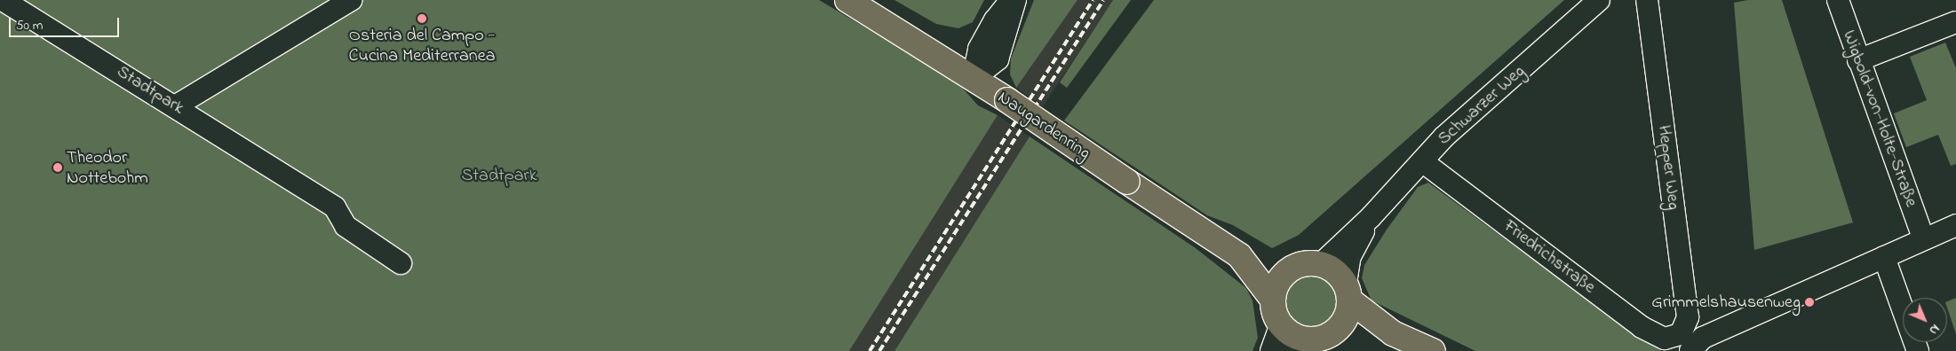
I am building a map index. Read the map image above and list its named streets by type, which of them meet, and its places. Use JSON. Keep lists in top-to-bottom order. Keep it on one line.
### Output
{"streets":{"main road":["Naugardenring"],"street":["Stadtpark","Schwarzer Weg","Wigbold-von-Holte-Straße","Hepper Weg","Friedrichstraße"]},"crossings":[["Schwarzer Weg","Naugardenring"],["Schwarzer Weg","Friedrichstraße"],["Wigbold-von-Holte-Straße","Friedrichstraße"],["Hepper Weg","Friedrichstraße"]],"parks":["Stadtpark"],"places":["Osteria del Campo - Cucina Mediterranea","Theodor Nottebohm","Grimmelshausenweg"],"scale_bar":"50 m","north":"bottom right"}
